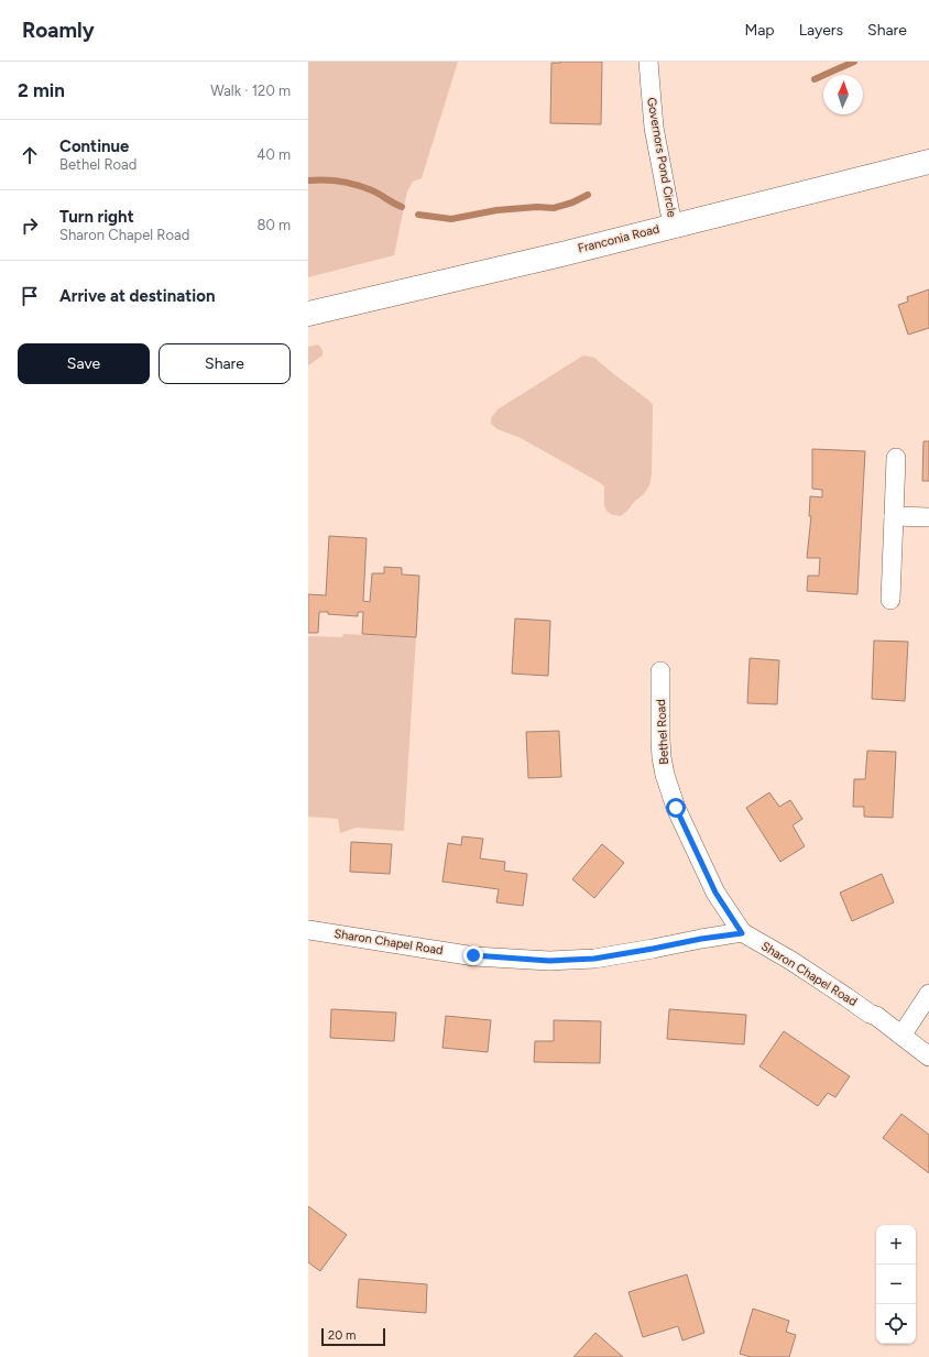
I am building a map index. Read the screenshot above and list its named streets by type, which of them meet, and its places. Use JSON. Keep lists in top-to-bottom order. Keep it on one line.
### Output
{"streets":{"main road":["Franconia Road"],"street":["Governors Pond Circle","Bethel Road","Sharon Chapel Road"]},"crossings":[["Governors Pond Circle","Franconia Road"],["Bethel Road","Sharon Chapel Road"]],"scale_bar":"20 m","north":"top","page":{"header":"Roamly","nav":["Map","Layers","Share"],"heading":["2 min","Walk · 120 m"],"list":[["Continue","Bethel Road","40 m"],["Turn right","Sharon Chapel Road","80 m"],"Arrive at destination"],"buttons":["Save","Share"],"map_buttons":["+","−"],"scale":"20 m"}}
